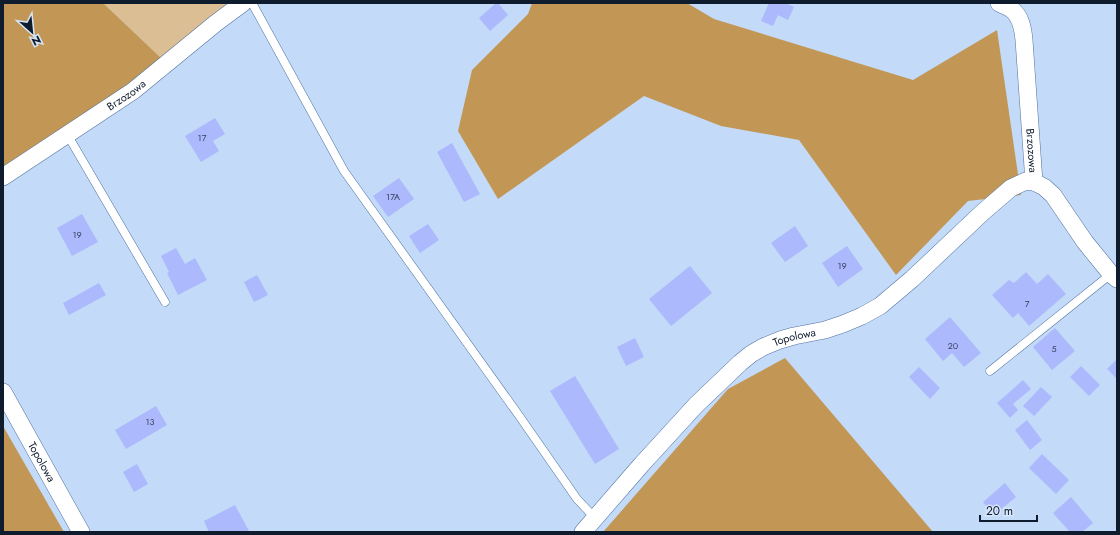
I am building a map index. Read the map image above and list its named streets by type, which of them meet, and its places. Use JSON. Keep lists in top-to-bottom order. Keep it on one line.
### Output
{"streets":{"street":["Brzozowa","Topolowa"]},"crossings":[["Brzozowa","Topolowa"]],"house_numbers":["17","17A","19","19","7","20","5","13"],"scale_bar":"20 m","north":"bottom right"}
